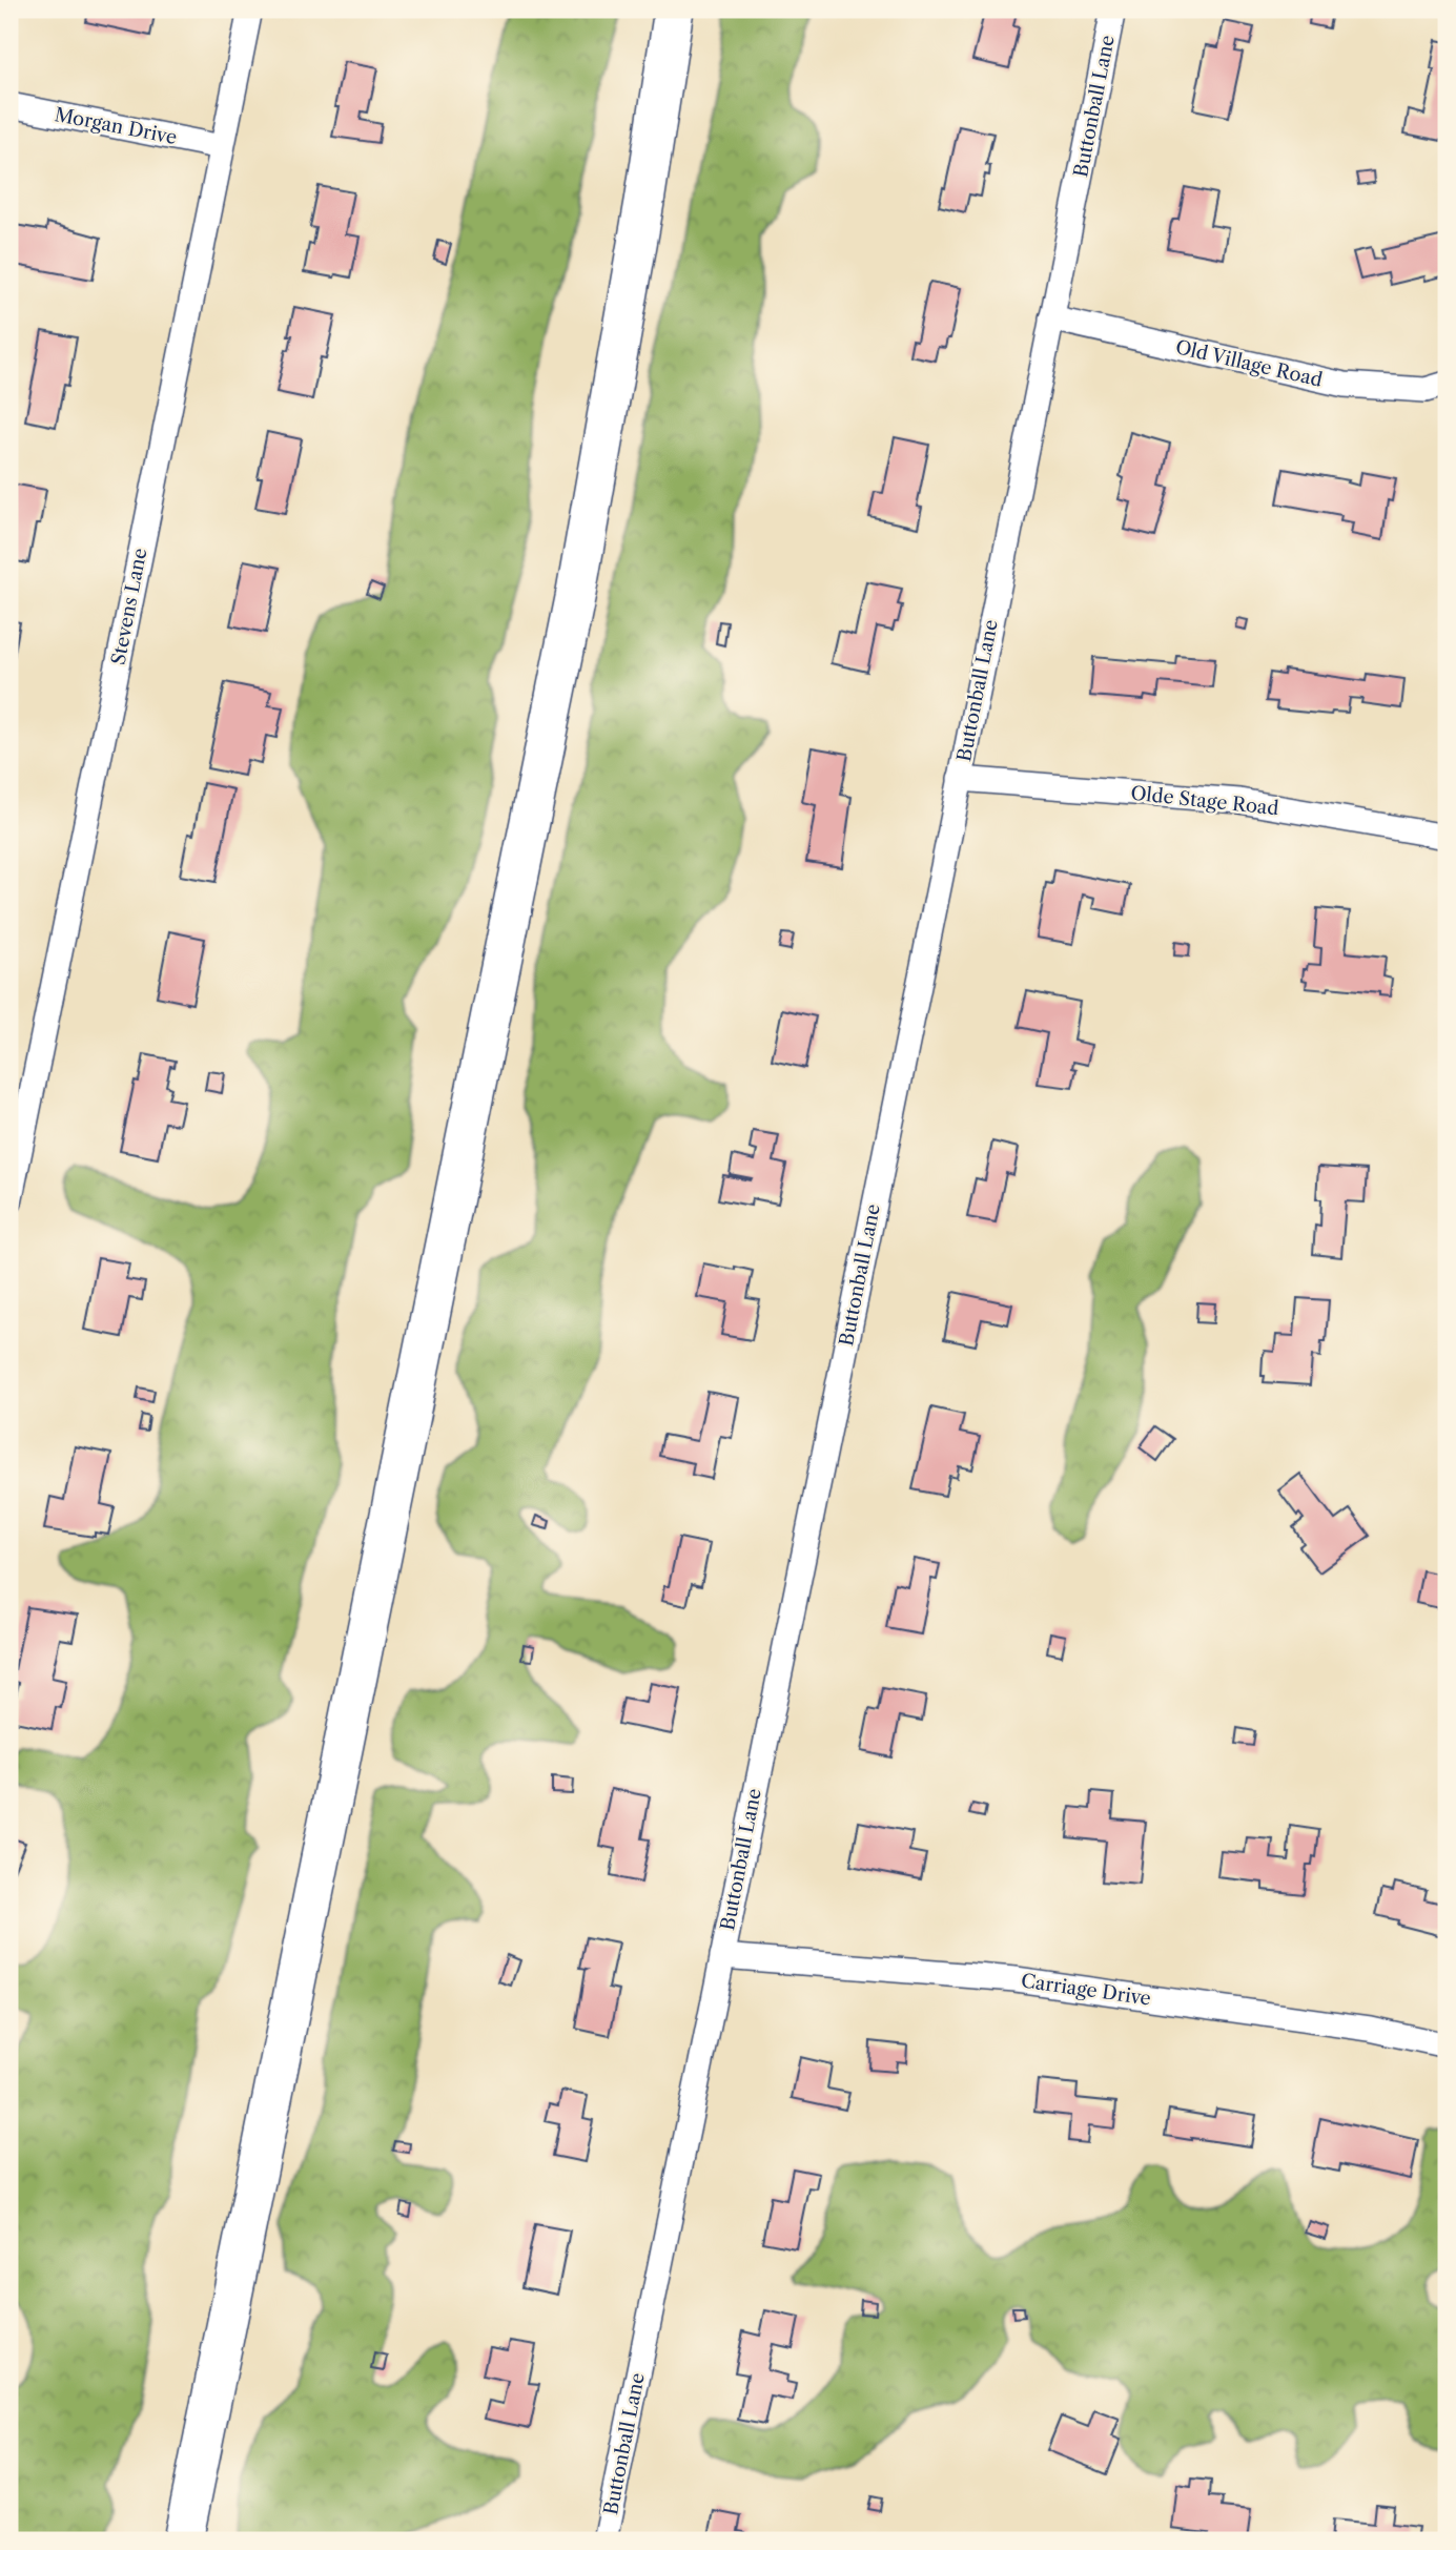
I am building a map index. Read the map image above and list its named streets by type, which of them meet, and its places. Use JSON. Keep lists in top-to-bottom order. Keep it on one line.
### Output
{"streets":{"street":["Buttonball Lane","Morgan Drive","Old Village Road","Stevens Lane","Olde Stage Road","Carriage Drive"]},"crossings":[["Buttonball Lane","Old Village Road"],["Buttonball Lane","Olde Stage Road"],["Buttonball Lane","Carriage Drive"],["Morgan Drive","Stevens Lane"]]}
